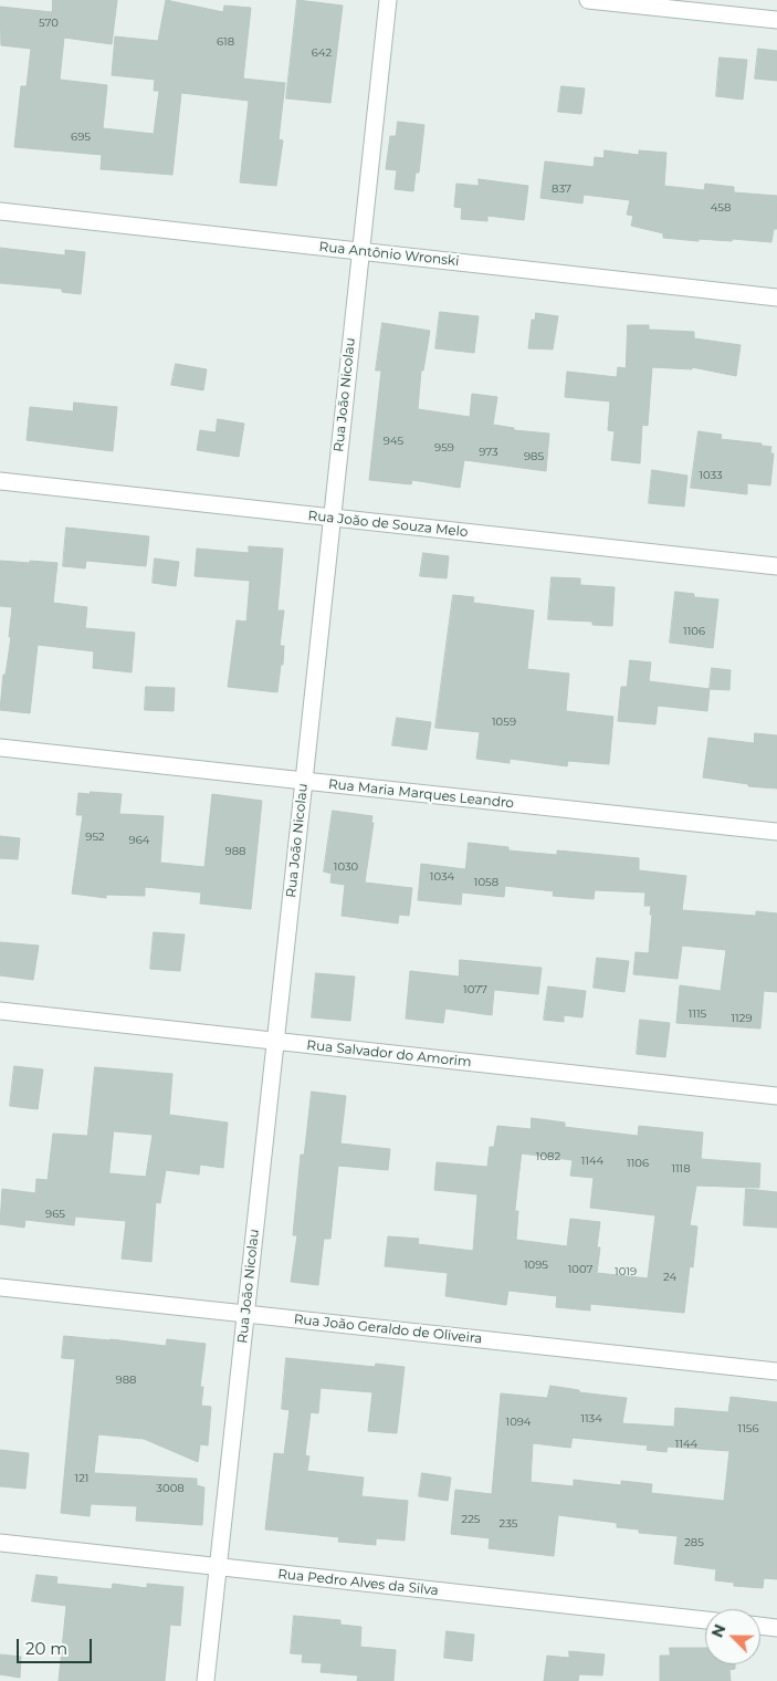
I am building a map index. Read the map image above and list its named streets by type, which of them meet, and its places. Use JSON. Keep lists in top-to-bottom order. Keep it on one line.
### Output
{"streets":{"street":["Rua Antônio Wronski","Rua João Nicolau","Rua João de Souza Melo","Rua Maria Marques Leandro","Rua Salvador do Amorim","Rua João Geraldo de Oliveira","Rua Pedro Alves da Silva"]},"crossings":[["Rua Antônio Wronski","Rua João Nicolau"],["Rua João Nicolau","Rua João de Souza Melo"],["Rua João Nicolau","Rua Maria Marques Leandro"],["Rua João Nicolau","Rua Salvador do Amorim"],["Rua João Nicolau","Rua João Geraldo de Oliveira"],["Rua João Nicolau","Rua Pedro Alves da Silva"]],"house_numbers":["570","618","642","695","837","458","945","959","973","985","1033","1106","1059","952","964","988","1030","1034","1058","1077","1115","1129","1082","1144","1106","1118","965","1095","1007","1019","24","988","1134","1094","1156","1144","121","3008","225","235","285"],"scale_bar":"20 m","north":"top left"}
